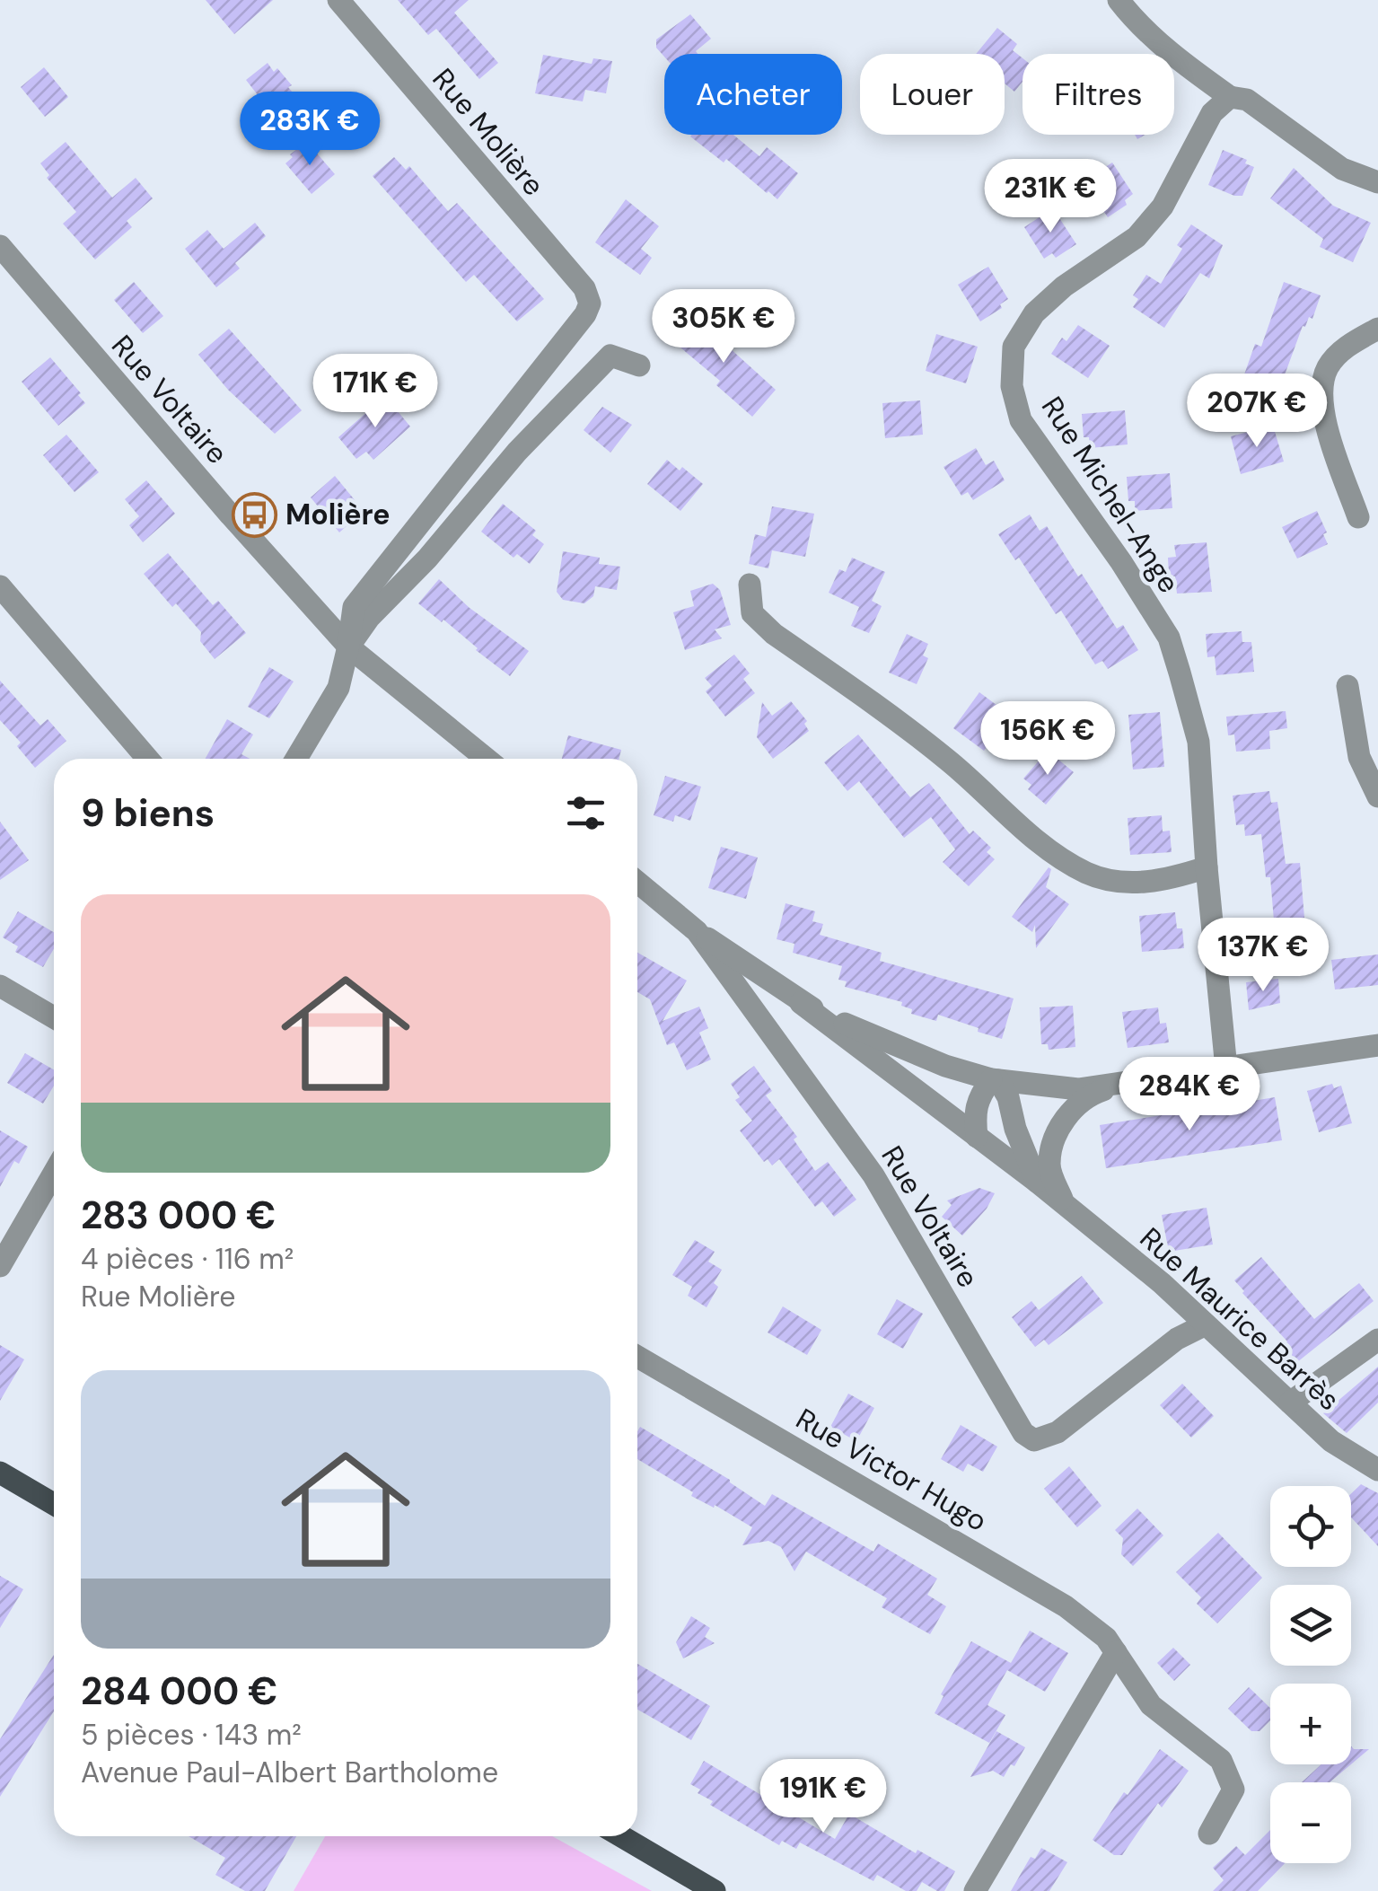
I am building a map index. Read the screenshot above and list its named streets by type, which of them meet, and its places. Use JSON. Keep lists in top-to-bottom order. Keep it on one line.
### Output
{"streets":{"street":["Rue Molière","Rue Voltaire","Rue Michel-Ange","Rue Maurice Barrès","Rue Victor Hugo"]},"crossings":[["Rue Voltaire","Rue Maurice Barrès"]],"places":{"bus stop":["Molière"]},"page":{"chip":["Acheter","Louer","Filtres"],"price":["283K €","231K €","305K €","171K €","207K €","156K €","137K €","284K €","191K €"],"heading":"9 biens","list":[{"name":"283 000 €","note":"4 pièces · 116 m² · Rue Molière"},{"name":"284 000 €","note":"5 pièces · 143 m² · Avenue Paul-Albert Bartholome"}],"map_buttons":["+","−"]}}
